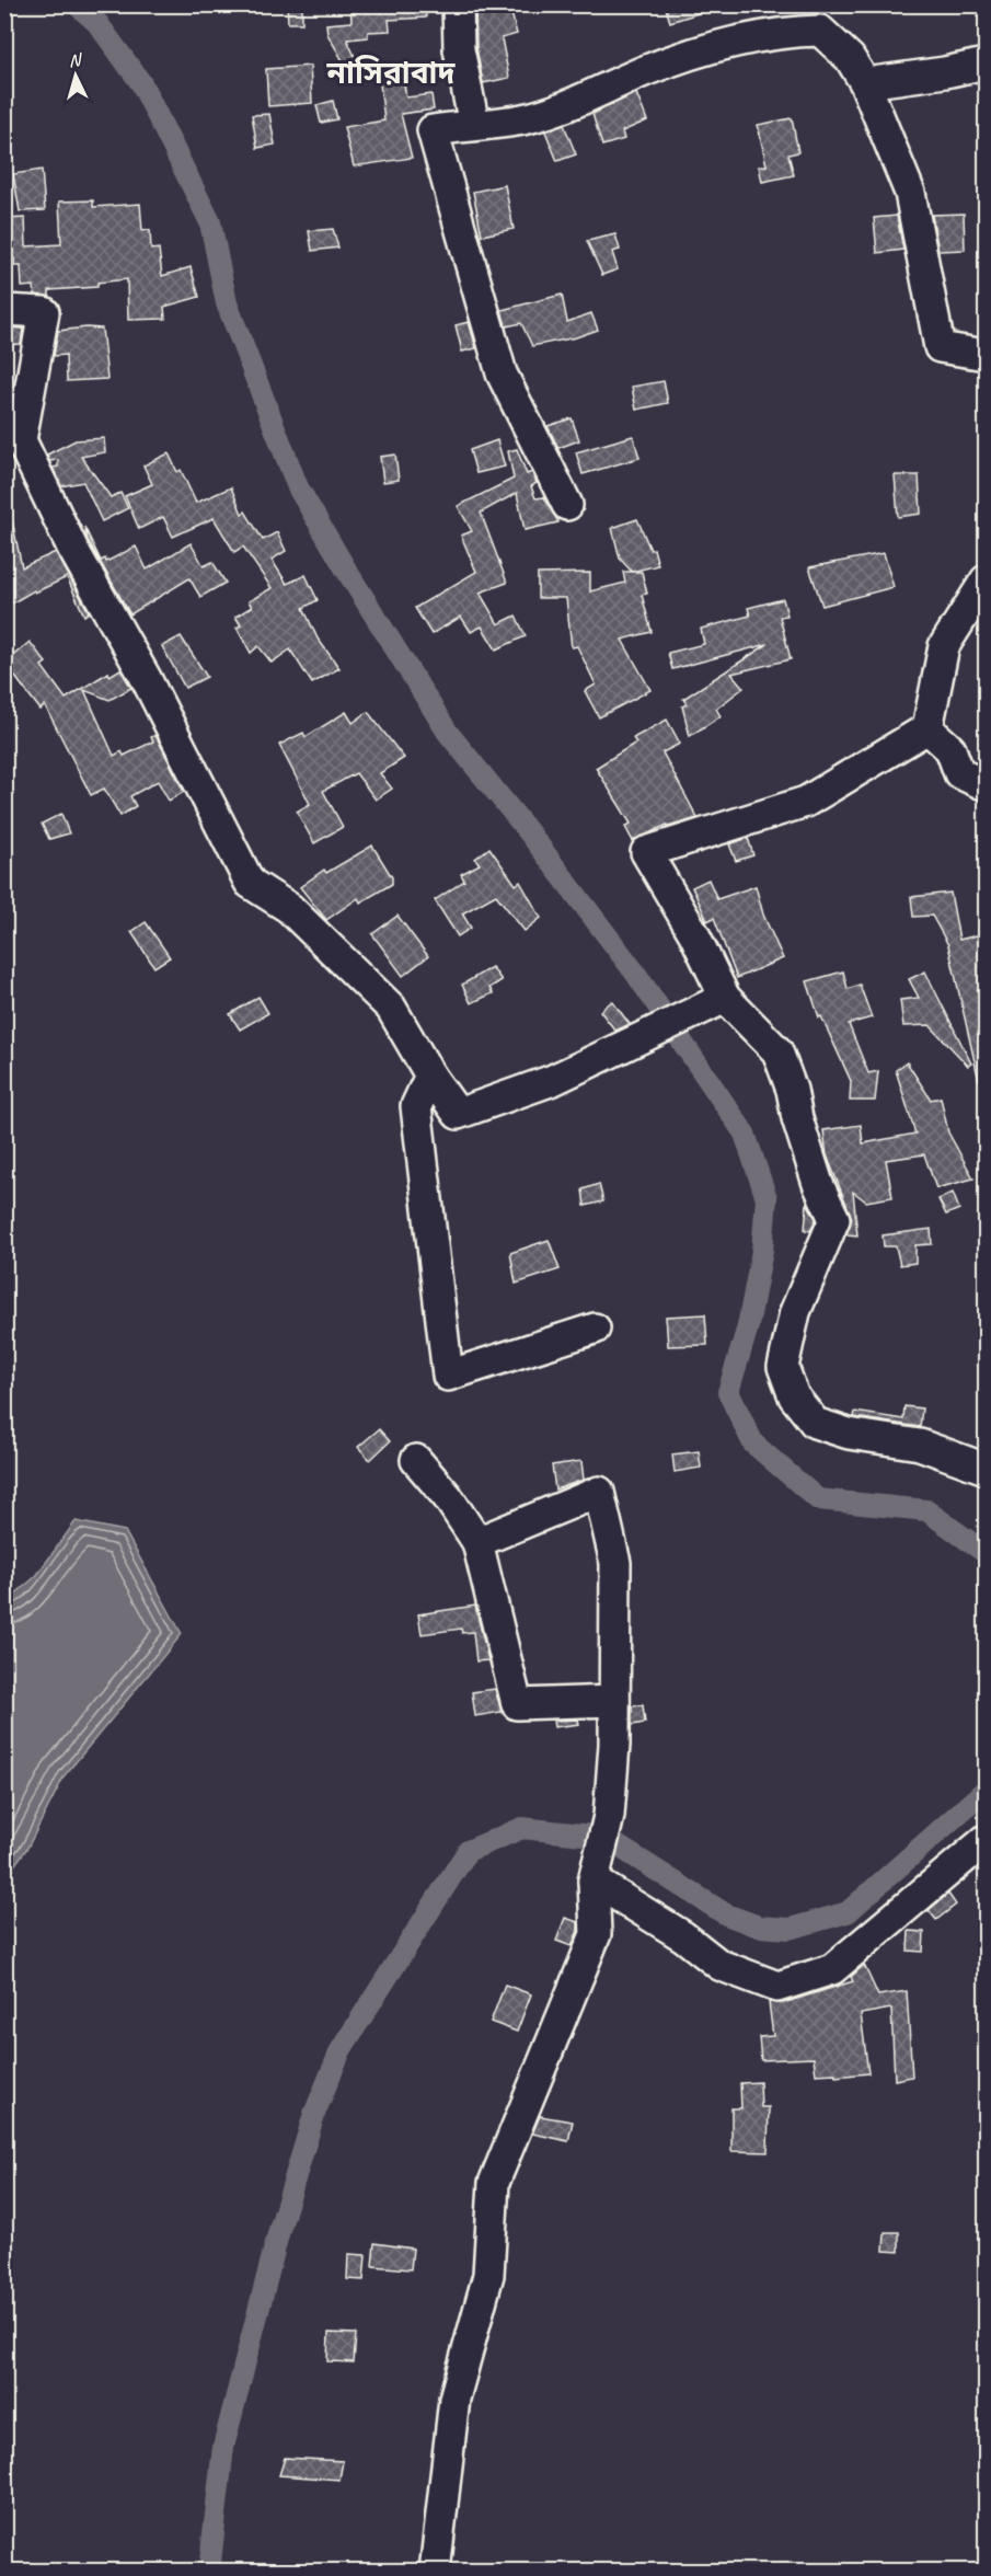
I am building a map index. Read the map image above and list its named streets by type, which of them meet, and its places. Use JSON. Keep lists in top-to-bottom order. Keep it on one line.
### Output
{"districts":["নাসিরাবাদ"],"north":"top"}
